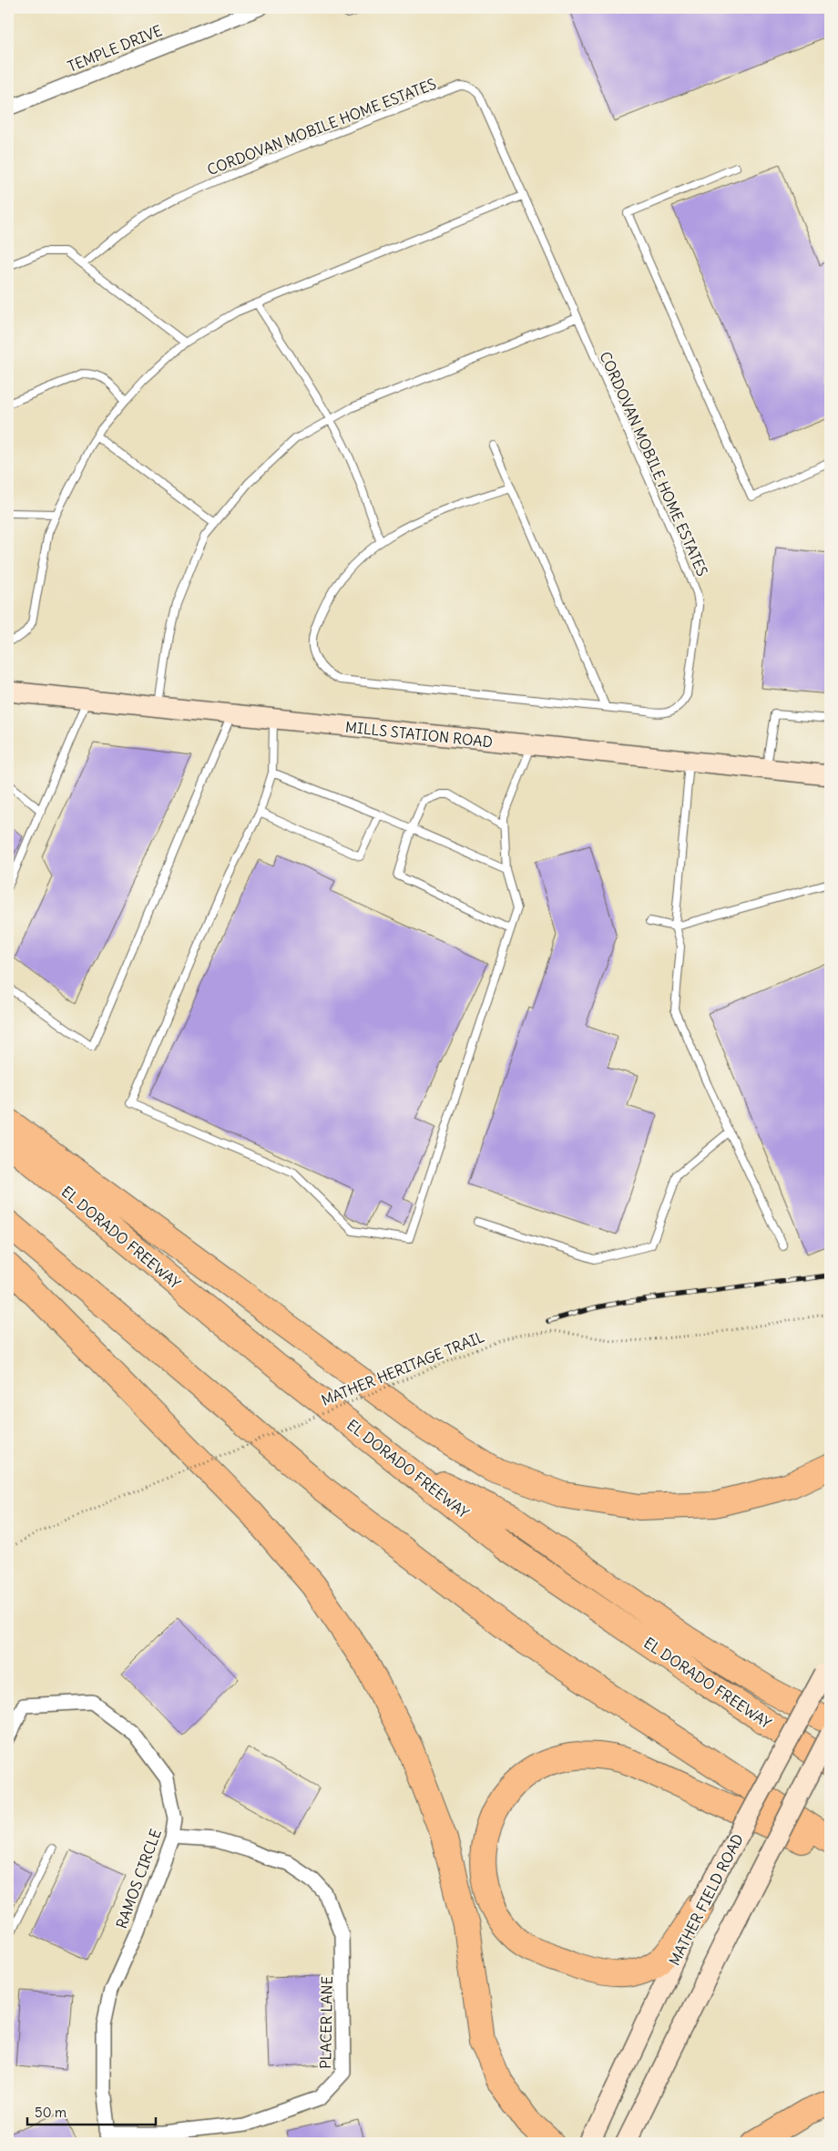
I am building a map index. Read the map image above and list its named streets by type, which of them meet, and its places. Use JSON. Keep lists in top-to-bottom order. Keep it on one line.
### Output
{"streets":{"highway":["EL DORADO FREEWAY"],"main road":["MILLS STATION ROAD","MATHER FIELD ROAD"],"street":["TEMPLE DRIVE","RAMOS CIRCLE","PLACER LANE"],"lane":["CORDOVAN MOBILE HOME ESTATES"],"path":["MATHER HERITAGE TRAIL"]},"crossings":[["RAMOS CIRCLE","PLACER LANE"]],"scale_bar":"50 m"}
